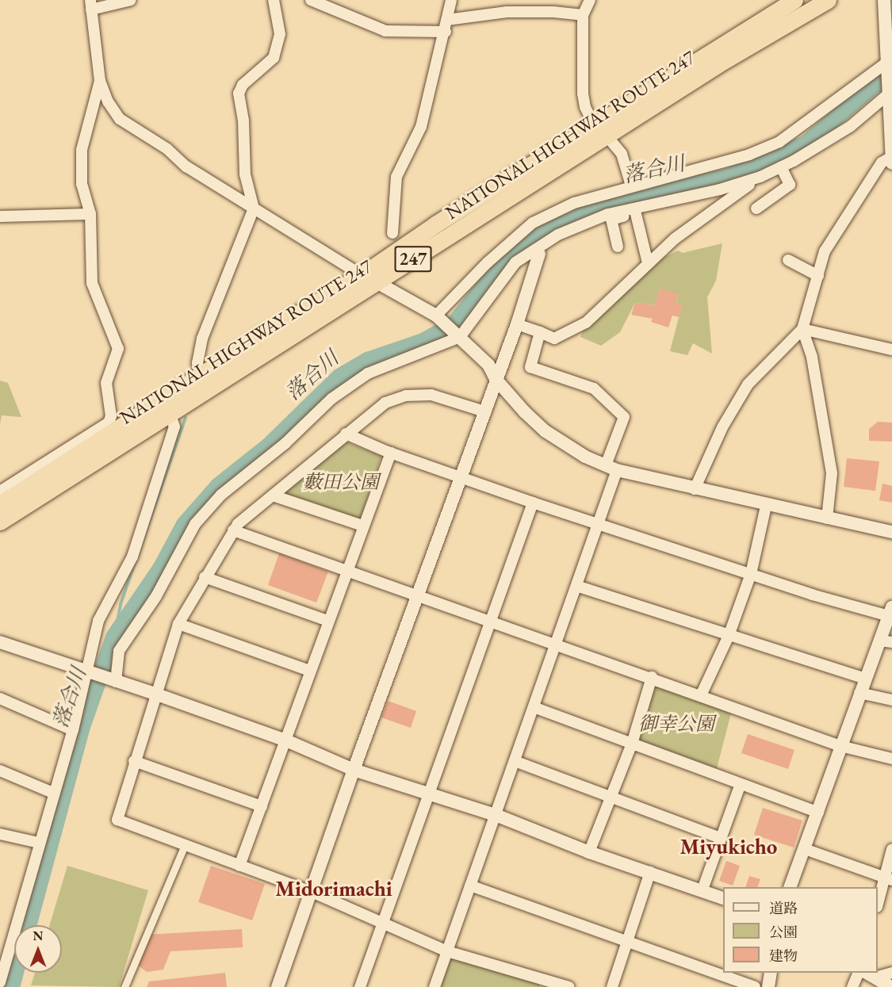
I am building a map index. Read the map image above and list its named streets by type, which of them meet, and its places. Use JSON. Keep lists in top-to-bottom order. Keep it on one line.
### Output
{"streets":{"highway":["NATIONAL HIGHWAY ROUTE 247","247"]},"districts":["Miyukicho","Midorimachi"],"water":["落合川"],"parks":["藪田公園","御幸公園"],"legend":["道路","公園","建物"],"north":"top"}
